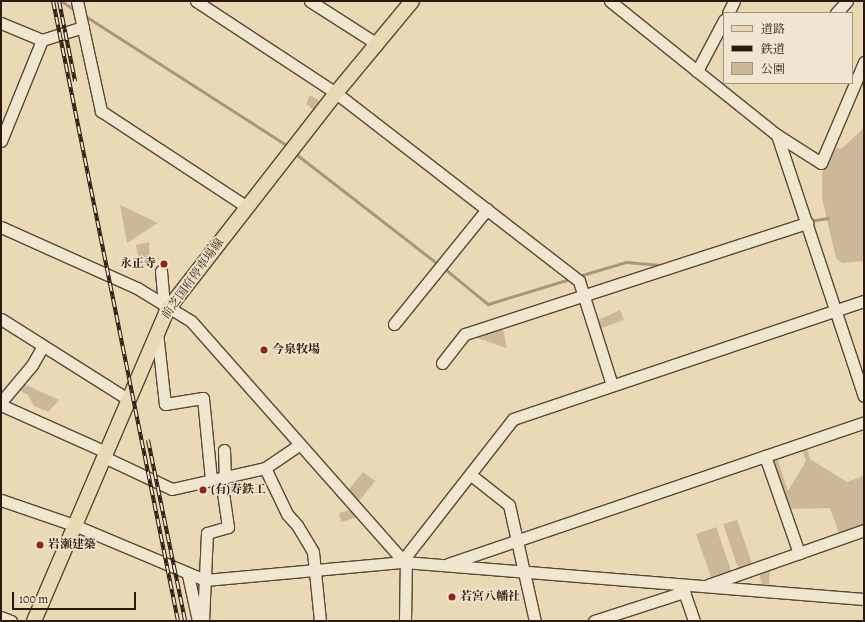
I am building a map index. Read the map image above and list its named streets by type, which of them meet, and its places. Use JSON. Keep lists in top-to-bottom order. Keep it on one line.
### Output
{"streets":{"main road":["前芝国府停車場線"]},"places":["永正寺","今泉牧場","(有)寿鉄工","岩瀬建築","若宮八幡社"],"legend":["道路","鉄道","公園"],"scale_bar":"100 m"}
